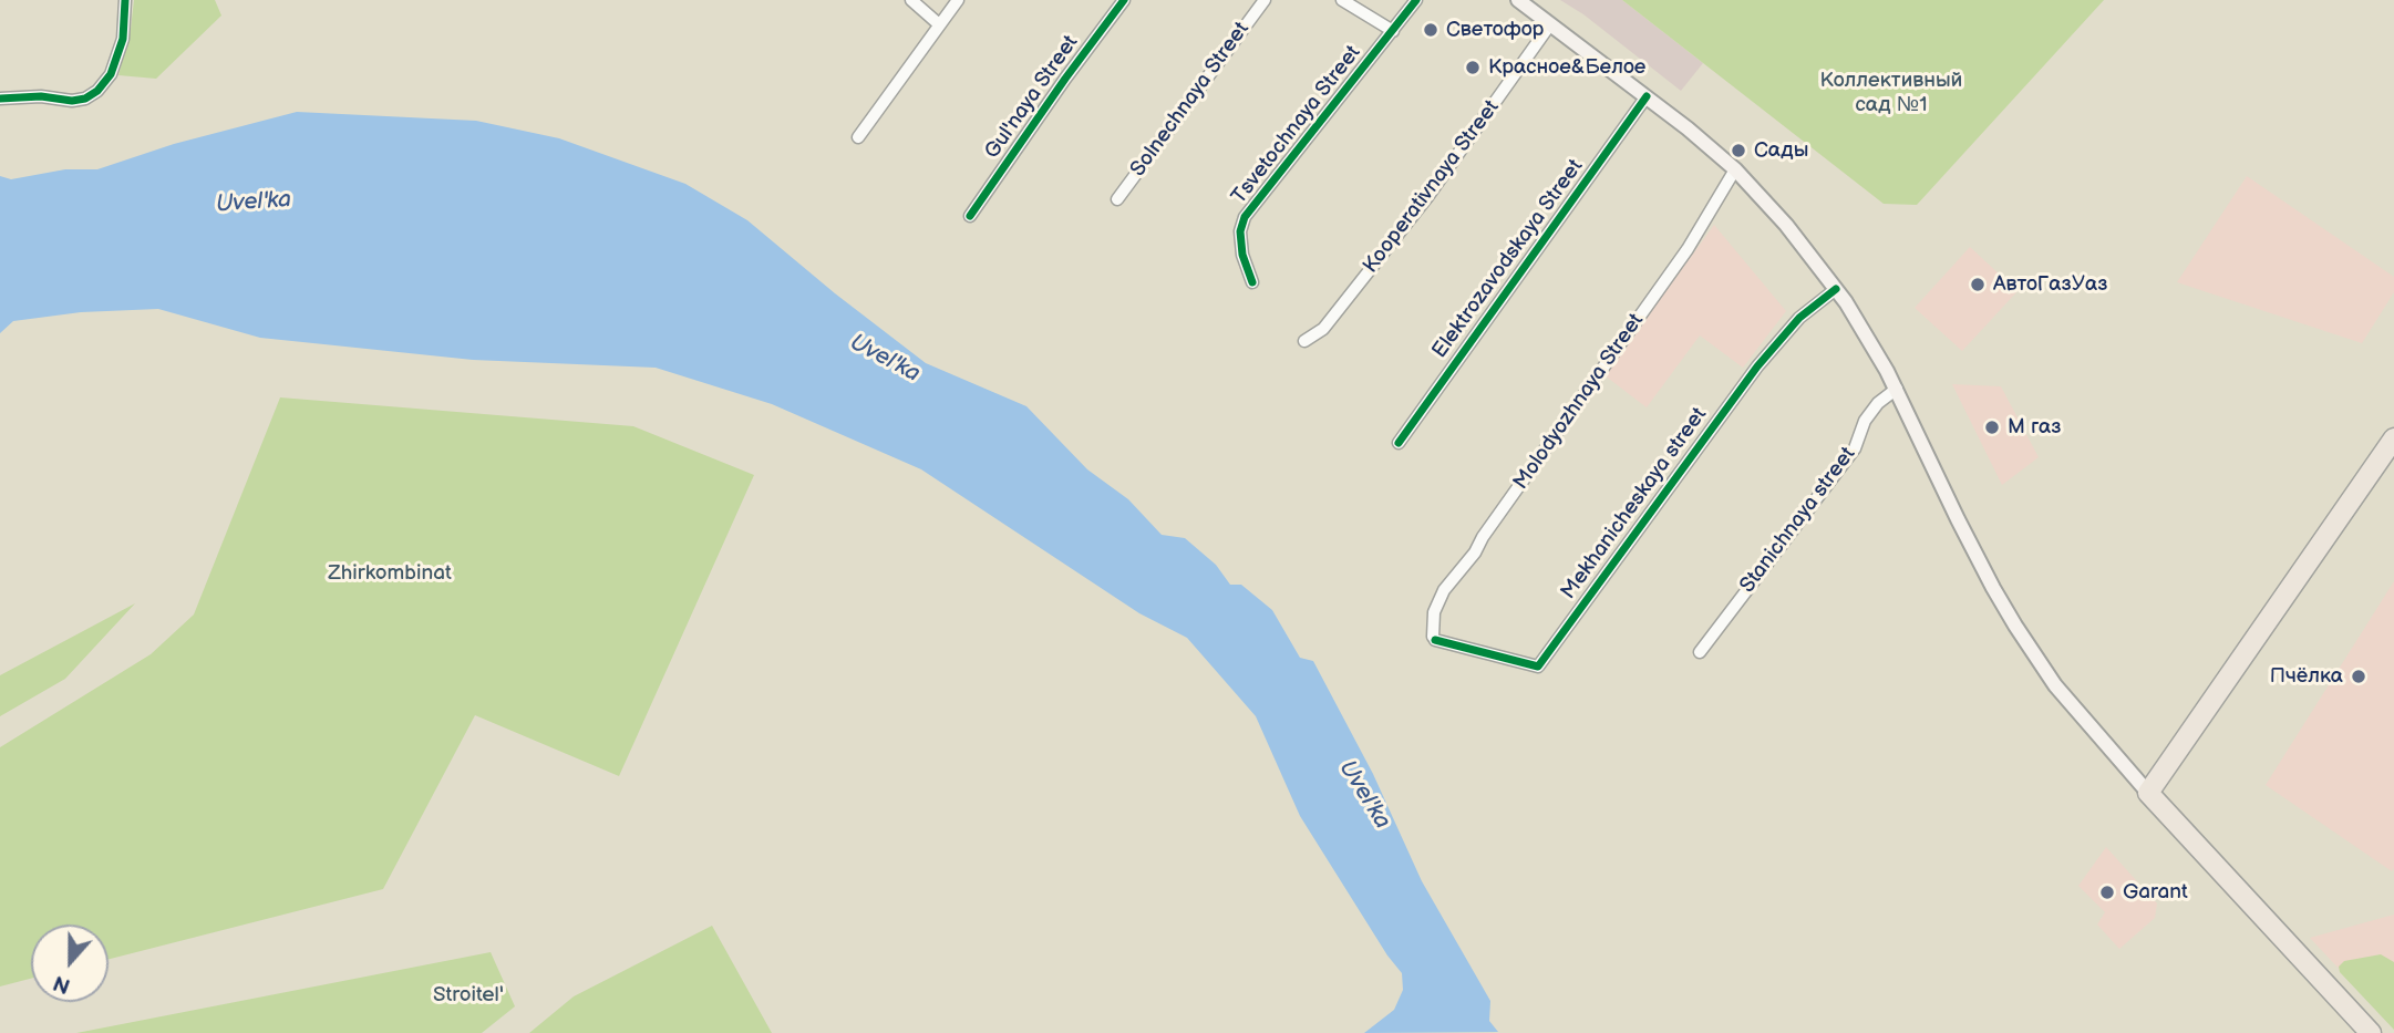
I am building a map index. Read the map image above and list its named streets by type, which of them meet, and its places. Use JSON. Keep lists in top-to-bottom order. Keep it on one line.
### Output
{"streets":{"street":["Gul'naya Street","Solnechnaya Street","Tsvetochnaya Street","Kooperativnaya Street","Elektrozavodskaya Street","Molodyozhnaya Street","Mekhanicheskaya street","Stanichnaya street"]},"crossings":[["Molodyozhnaya Street","Mekhanicheskaya street"]],"water":["Uvel'ka"],"parks":["Коллективный сад №1","Zhirkombinat","Stroitel'"],"places":["Светофор","Красное&Белое","Сады","АвтоГазУаз","М газ","Пчёлка","Garant"],"north":"bottom"}
